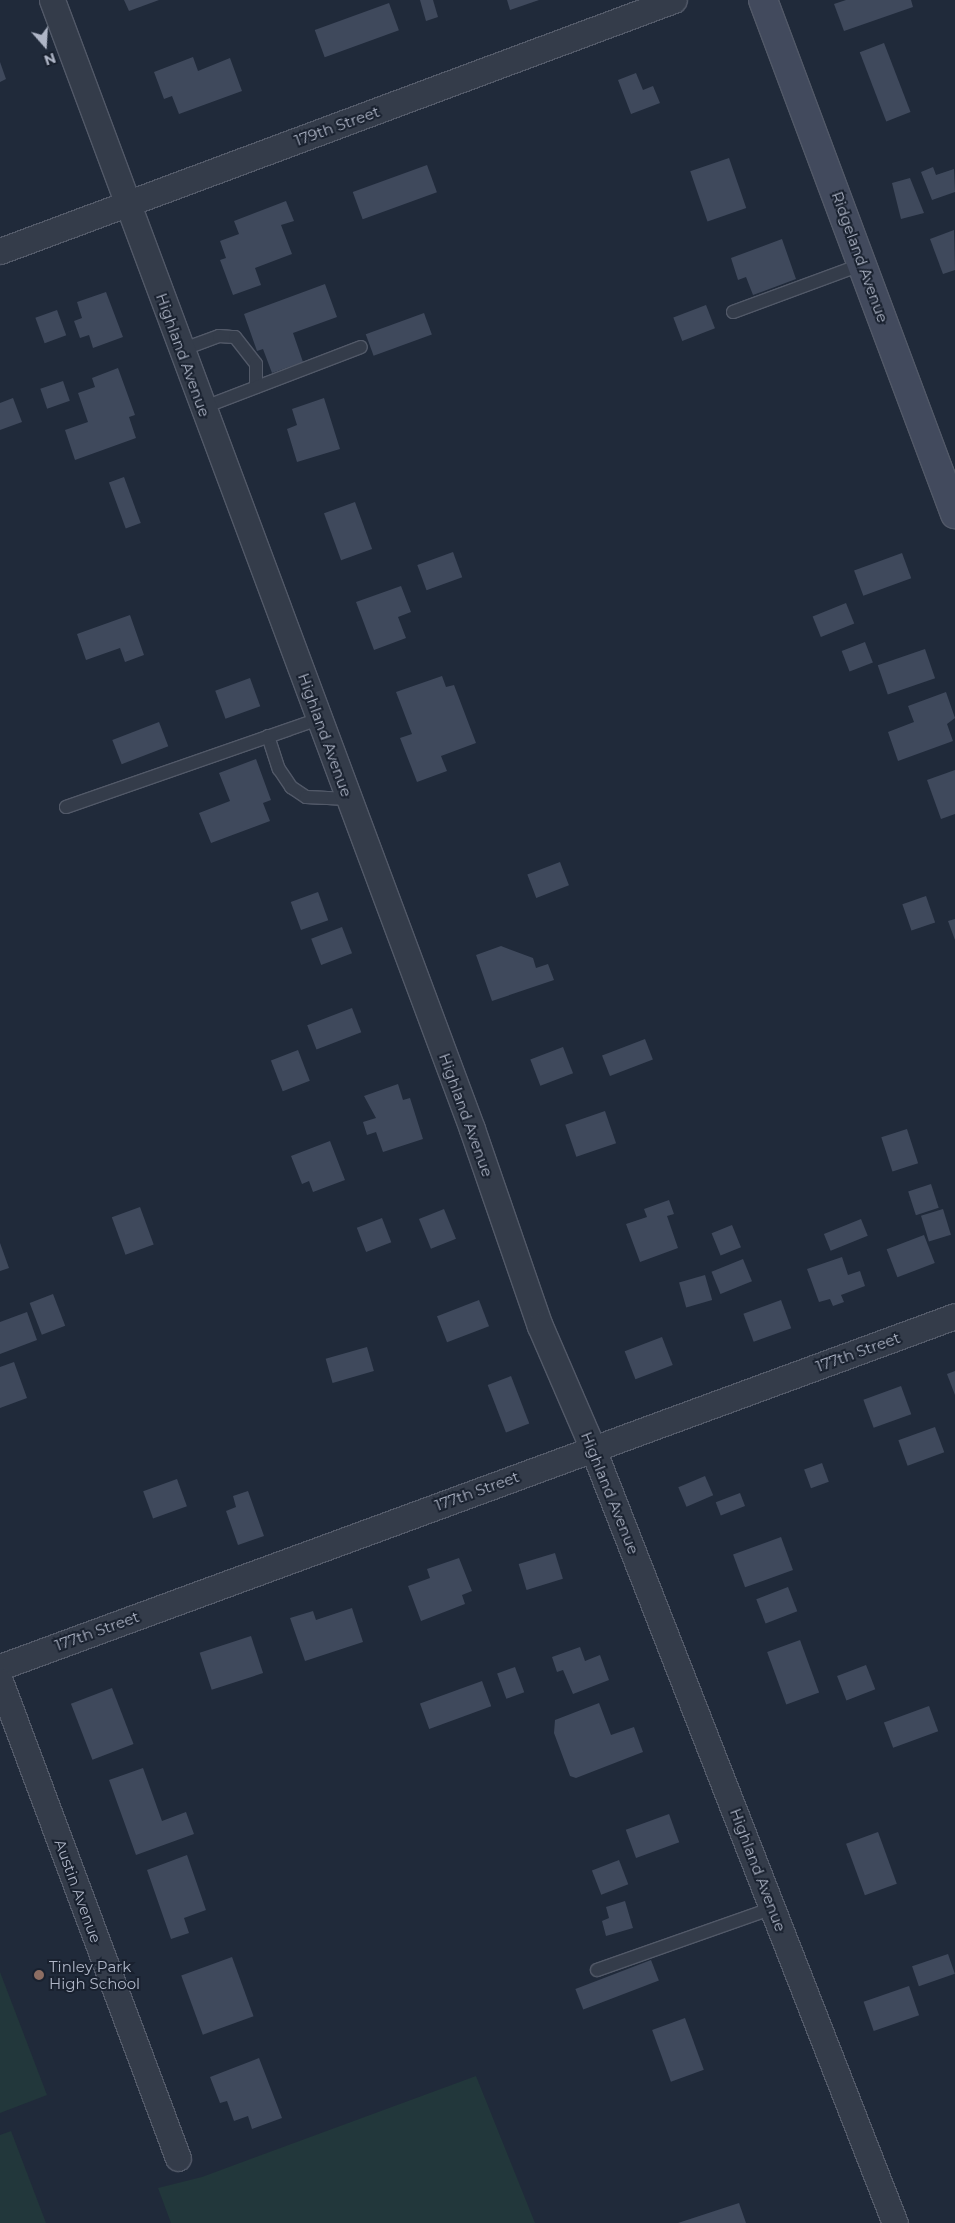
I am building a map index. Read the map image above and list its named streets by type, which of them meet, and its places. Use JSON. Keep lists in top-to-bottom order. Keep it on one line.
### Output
{"streets":{"street":["179th Street","Ridgeland Avenue","Highland Avenue","177th Street","Austin Avenue"]},"crossings":[["179th Street","Highland Avenue"],["Highland Avenue","177th Street"]],"places":["Tinley Park High School"],"north":"bottom"}
